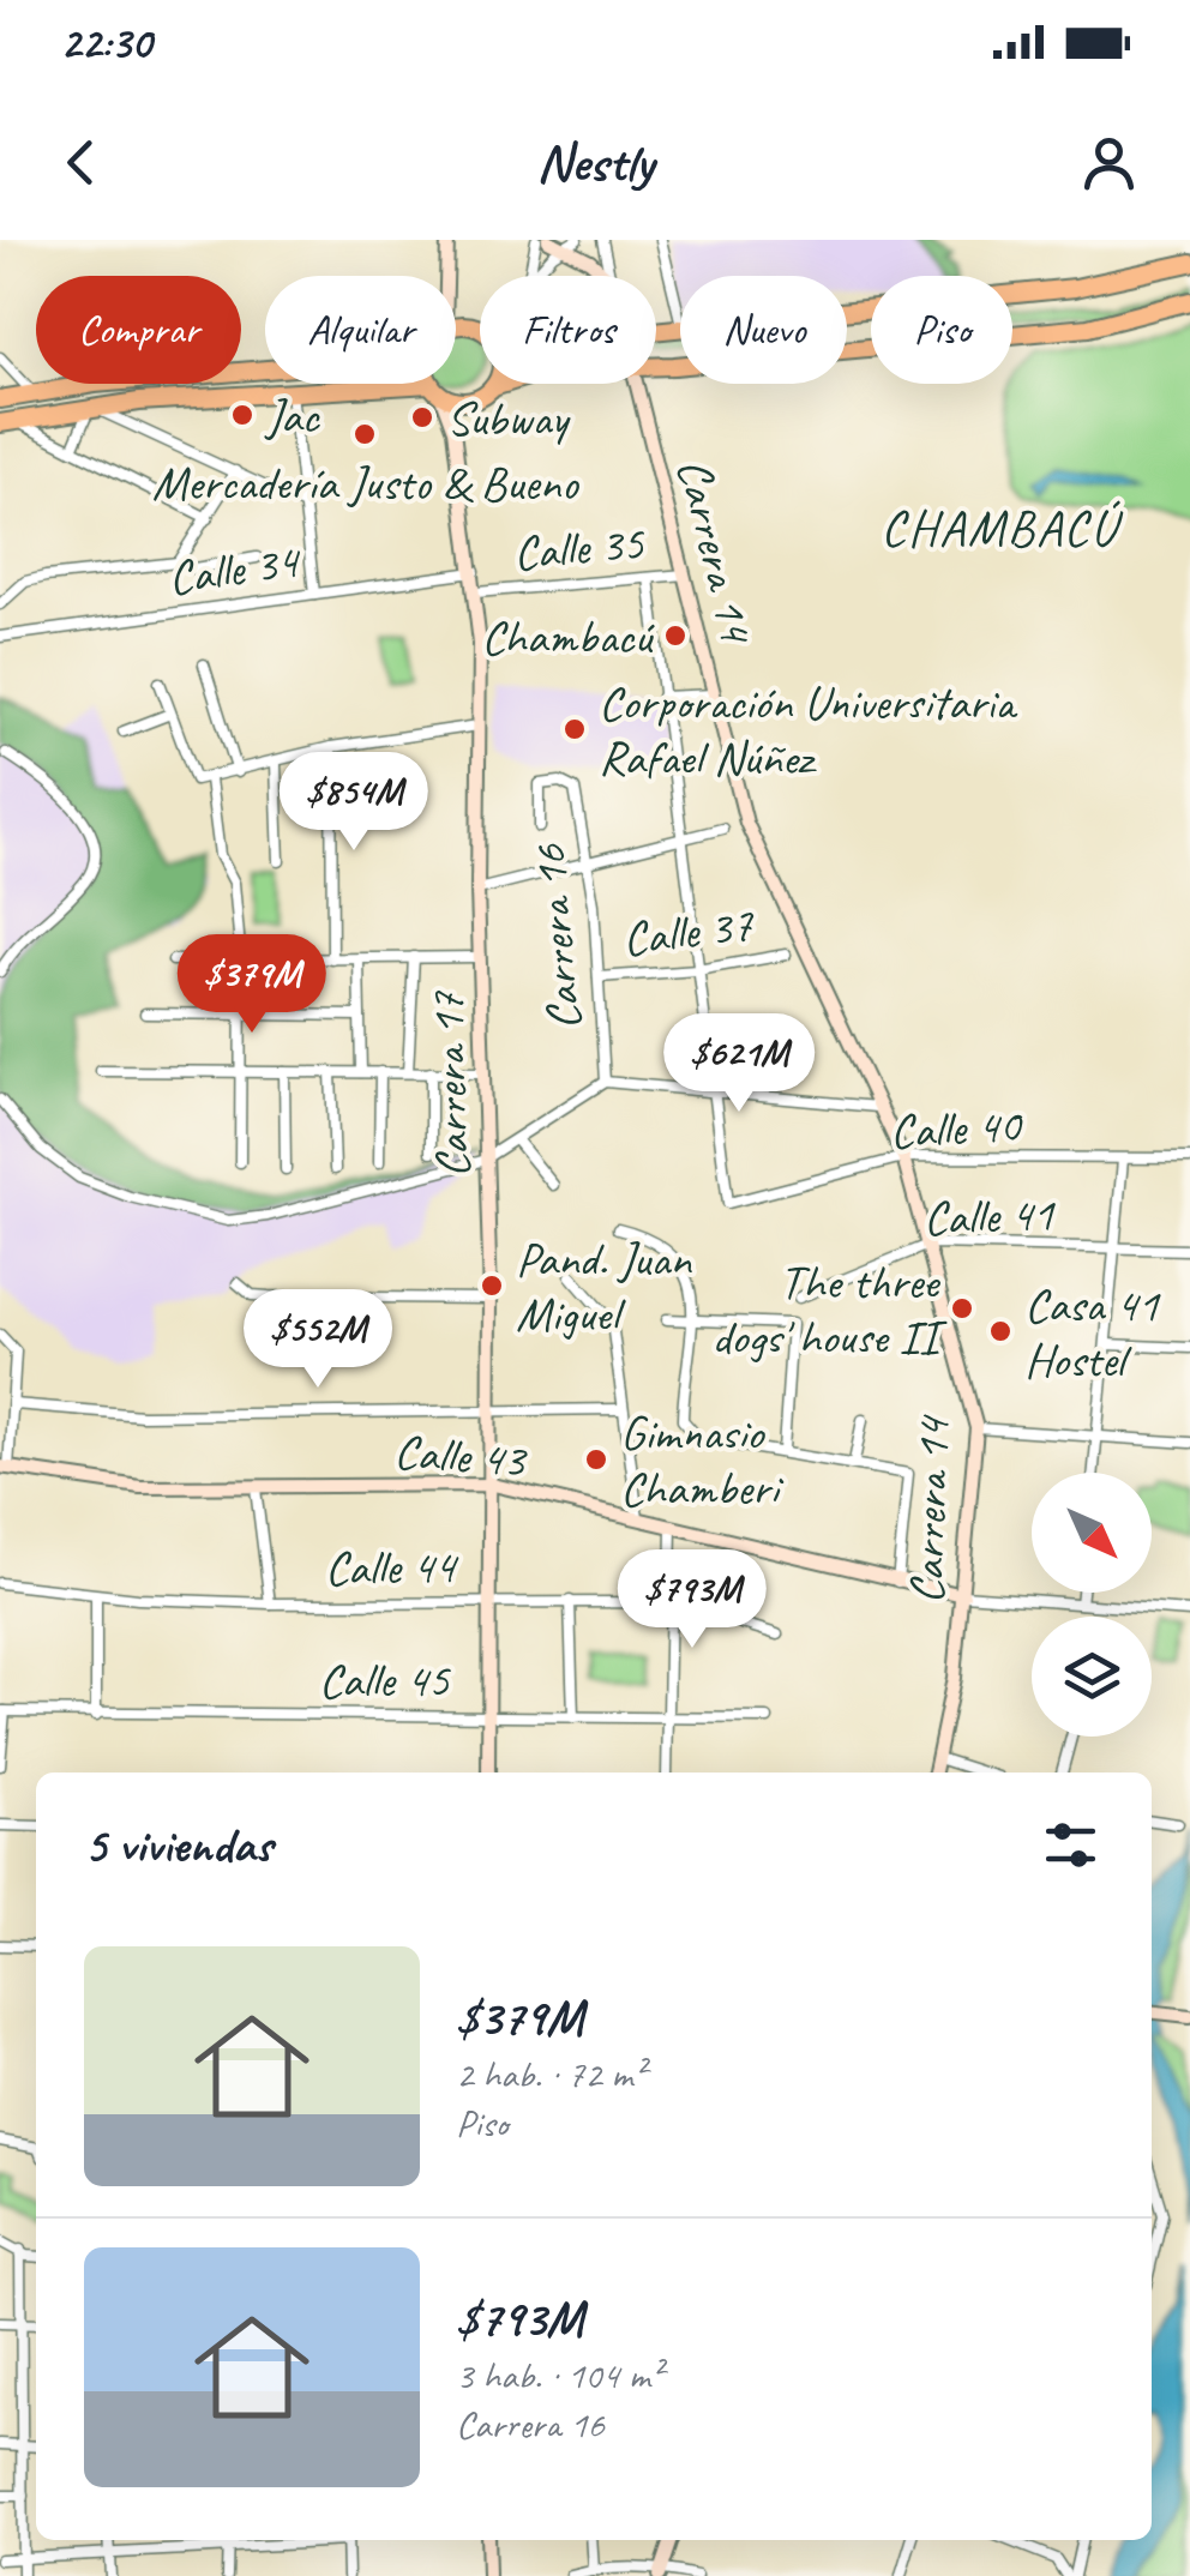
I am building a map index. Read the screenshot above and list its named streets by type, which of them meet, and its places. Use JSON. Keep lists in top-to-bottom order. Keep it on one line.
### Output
{"streets":{"main road":["Carrera 14","Carrera 17","Calle 43"],"street":["Calle 35","Calle 34","Calle 37","Carrera 16","Calle 40","Calle 41","Calle 44","Calle 45"]},"crossings":[["Calle 35","Carrera 14"],["Calle 35","Carrera 17"],["Carrera 14","Calle 40"],["Carrera 14","Calle 41"],["Carrera 14","Calle 43"],["Calle 34","Carrera 17"],["Calle 37","Carrera 16"],["Carrera 17","Calle 43"],["Carrera 17","Calle 44"],["Carrera 17","Calle 45"]],"districts":["CHAMBACÚ"],"places":["Jac","Subway","Mercadería Justo & Bueno","Chambacú","Corporación Universitaria Rafael Núñez","Pand. Juan Miguel","The three dogs' house II","Casa 41 Hostel","Gimnasio Chamberi"],"north":"bottom right","page":{"status":"22:30","header":"Nestly","chip":["Comprar","Alquilar","Filtros","Nuevo","Piso"],"price":["$854M","$379M","$621M","$552M","$793M"],"heading":"5 viviendas","list":[{"name":"$379M","note":"2 hab. · 72 m² · Piso"},{"name":"$793M","note":"3 hab. · 104 m² · Carrera 16"}]}}
